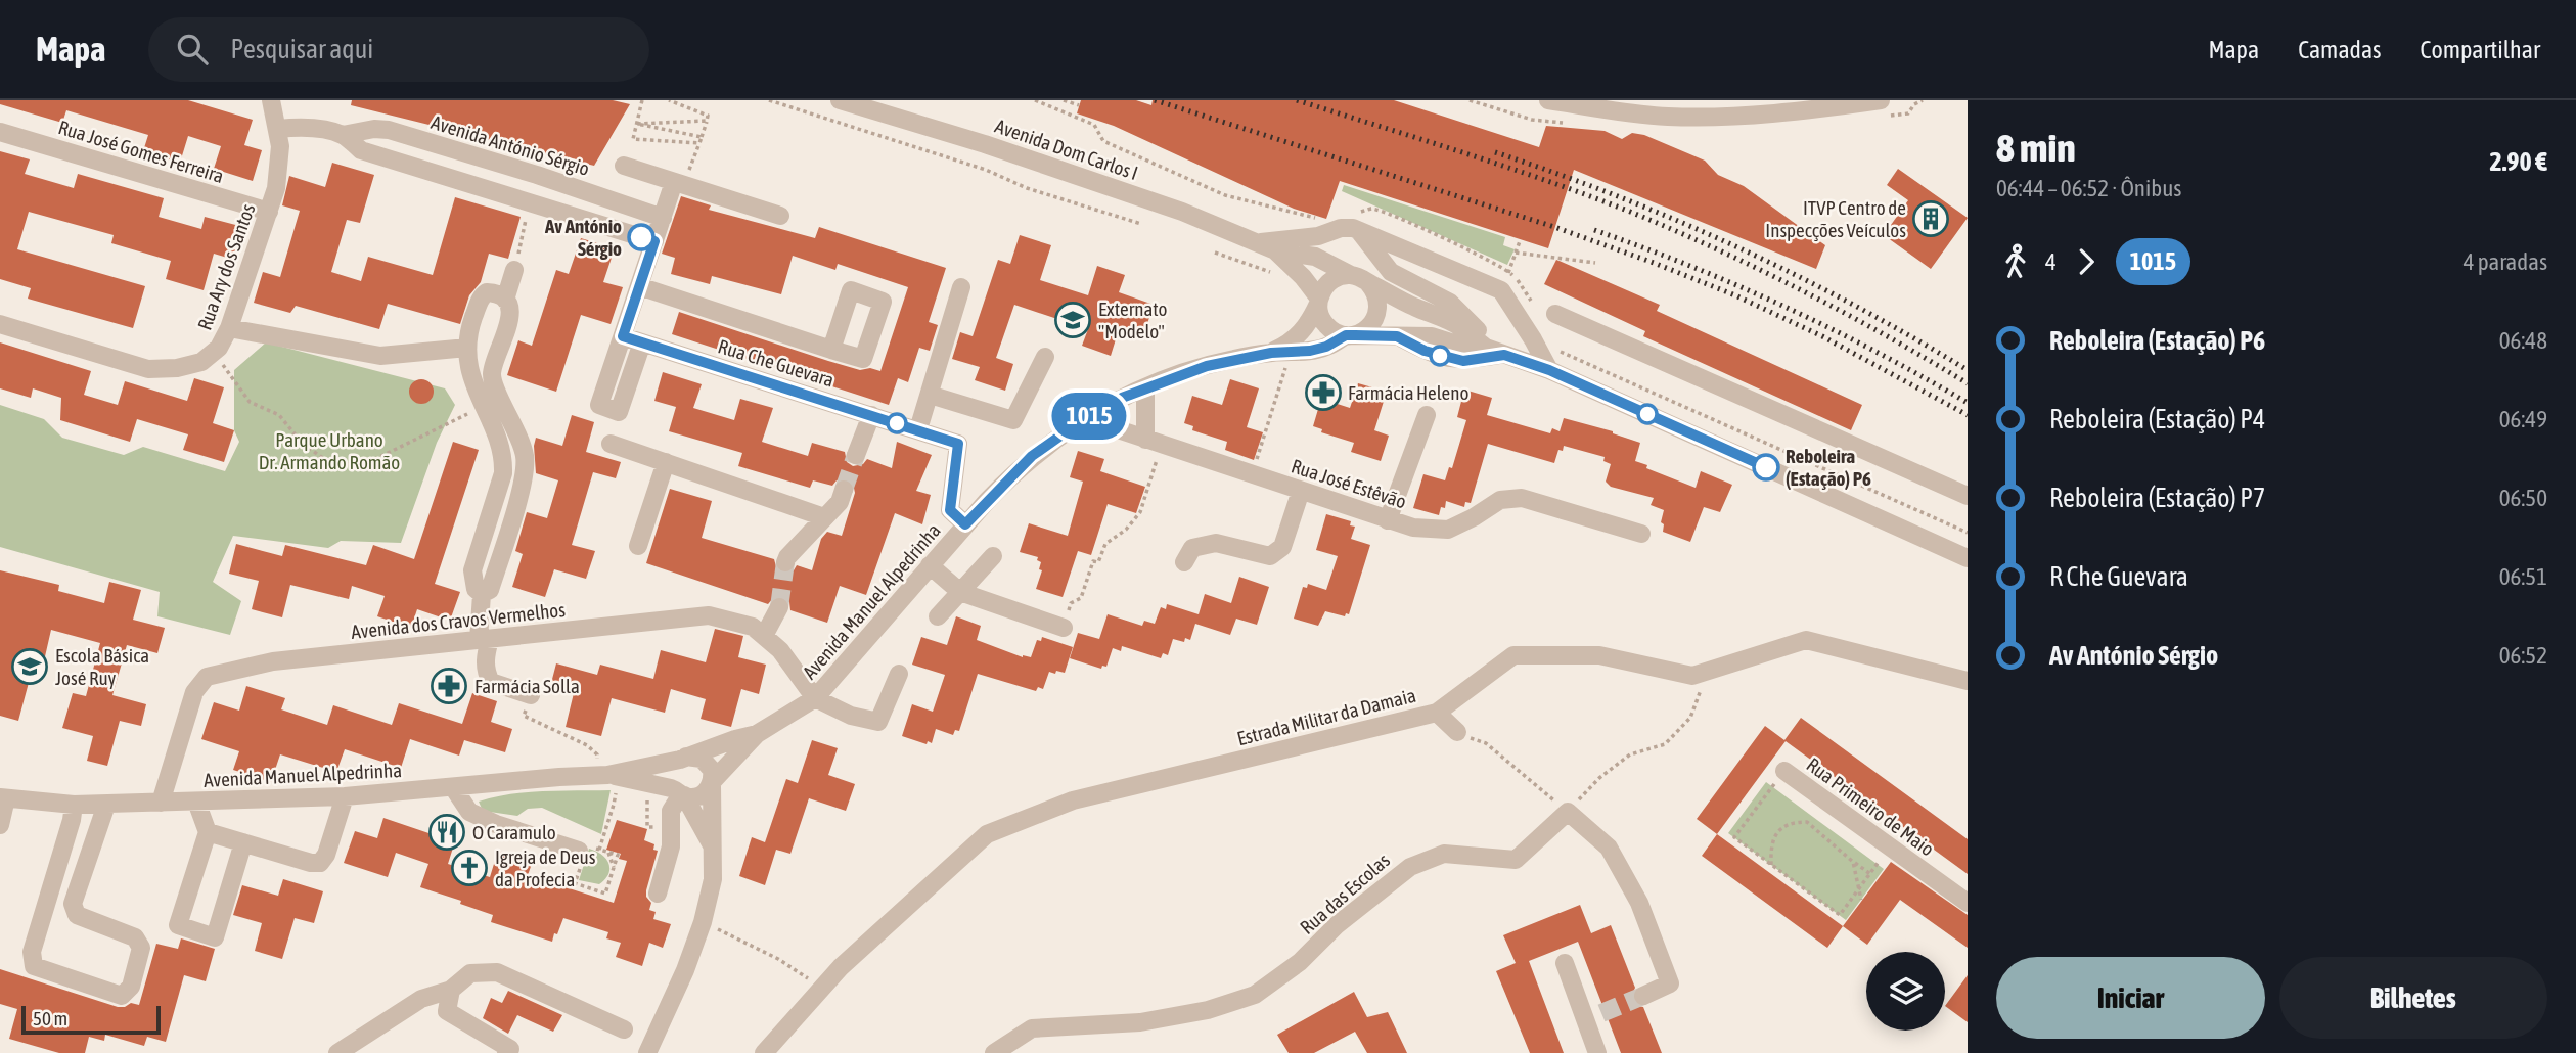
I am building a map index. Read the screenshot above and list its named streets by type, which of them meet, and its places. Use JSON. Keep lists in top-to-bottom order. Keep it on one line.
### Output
{"streets":{"street":["Avenida António Sérgio","Avenida Dom Carlos I","Rua José Gomes Ferreira","Rua Ary dos Santos","Rua Che Guevara","Rua José Estêvão","Avenida Manuel Alpedrinha","Avenida dos Cravos Vermelhos","Estrada Militar da Damaia","Rua Primeiro de Maio","Rua das Escolas"]},"crossings":[["Avenida António Sérgio","Rua Ary dos Santos"],["Avenida Dom Carlos I","Avenida Manuel Alpedrinha"],["Rua José Gomes Ferreira","Rua Ary dos Santos"],["Rua Che Guevara","Avenida Manuel Alpedrinha"],["Rua José Estêvão","Avenida Manuel Alpedrinha"],["Avenida Manuel Alpedrinha","Avenida dos Cravos Vermelhos"]],"parks":["Parque Urbano Dr. Armando Romão"],"places":{"building":["ITVP Centro de Inspecções Veículos"],"other":["Av António Sérgio","Reboleira (Estação) P6"],"school or university":["Externato \"Modelo\"","Escola Básica José Ruy"],"pharmacy":["Farmácia Heleno","Farmácia Solla"],"restaurant":["O Caramulo"],"church":["Igreja de Deus da Profecia"]},"lines":["bus line 1015"],"scale_bar":"50 m","page":{"header":"Mapa","search":"Pesquisar aqui","nav":["Mapa","Camadas","Compartilhar"],"on_map":"1015","heading":["8 min","06:44 – 06:52 · Ônibus","2.90 €"],"legs":["4","1015","4 paradas"],"list":[{"name":"Reboleira (Estação) P6","value":"06:48"},{"name":"Reboleira (Estação) P4","value":"06:49"},{"name":"Reboleira (Estação) P7","value":"06:50"},{"name":"R Che Guevara","value":"06:51"},{"name":"Av António Sérgio","value":"06:52"}],"buttons":["Iniciar","Bilhetes"],"scale":"50 m"}}
